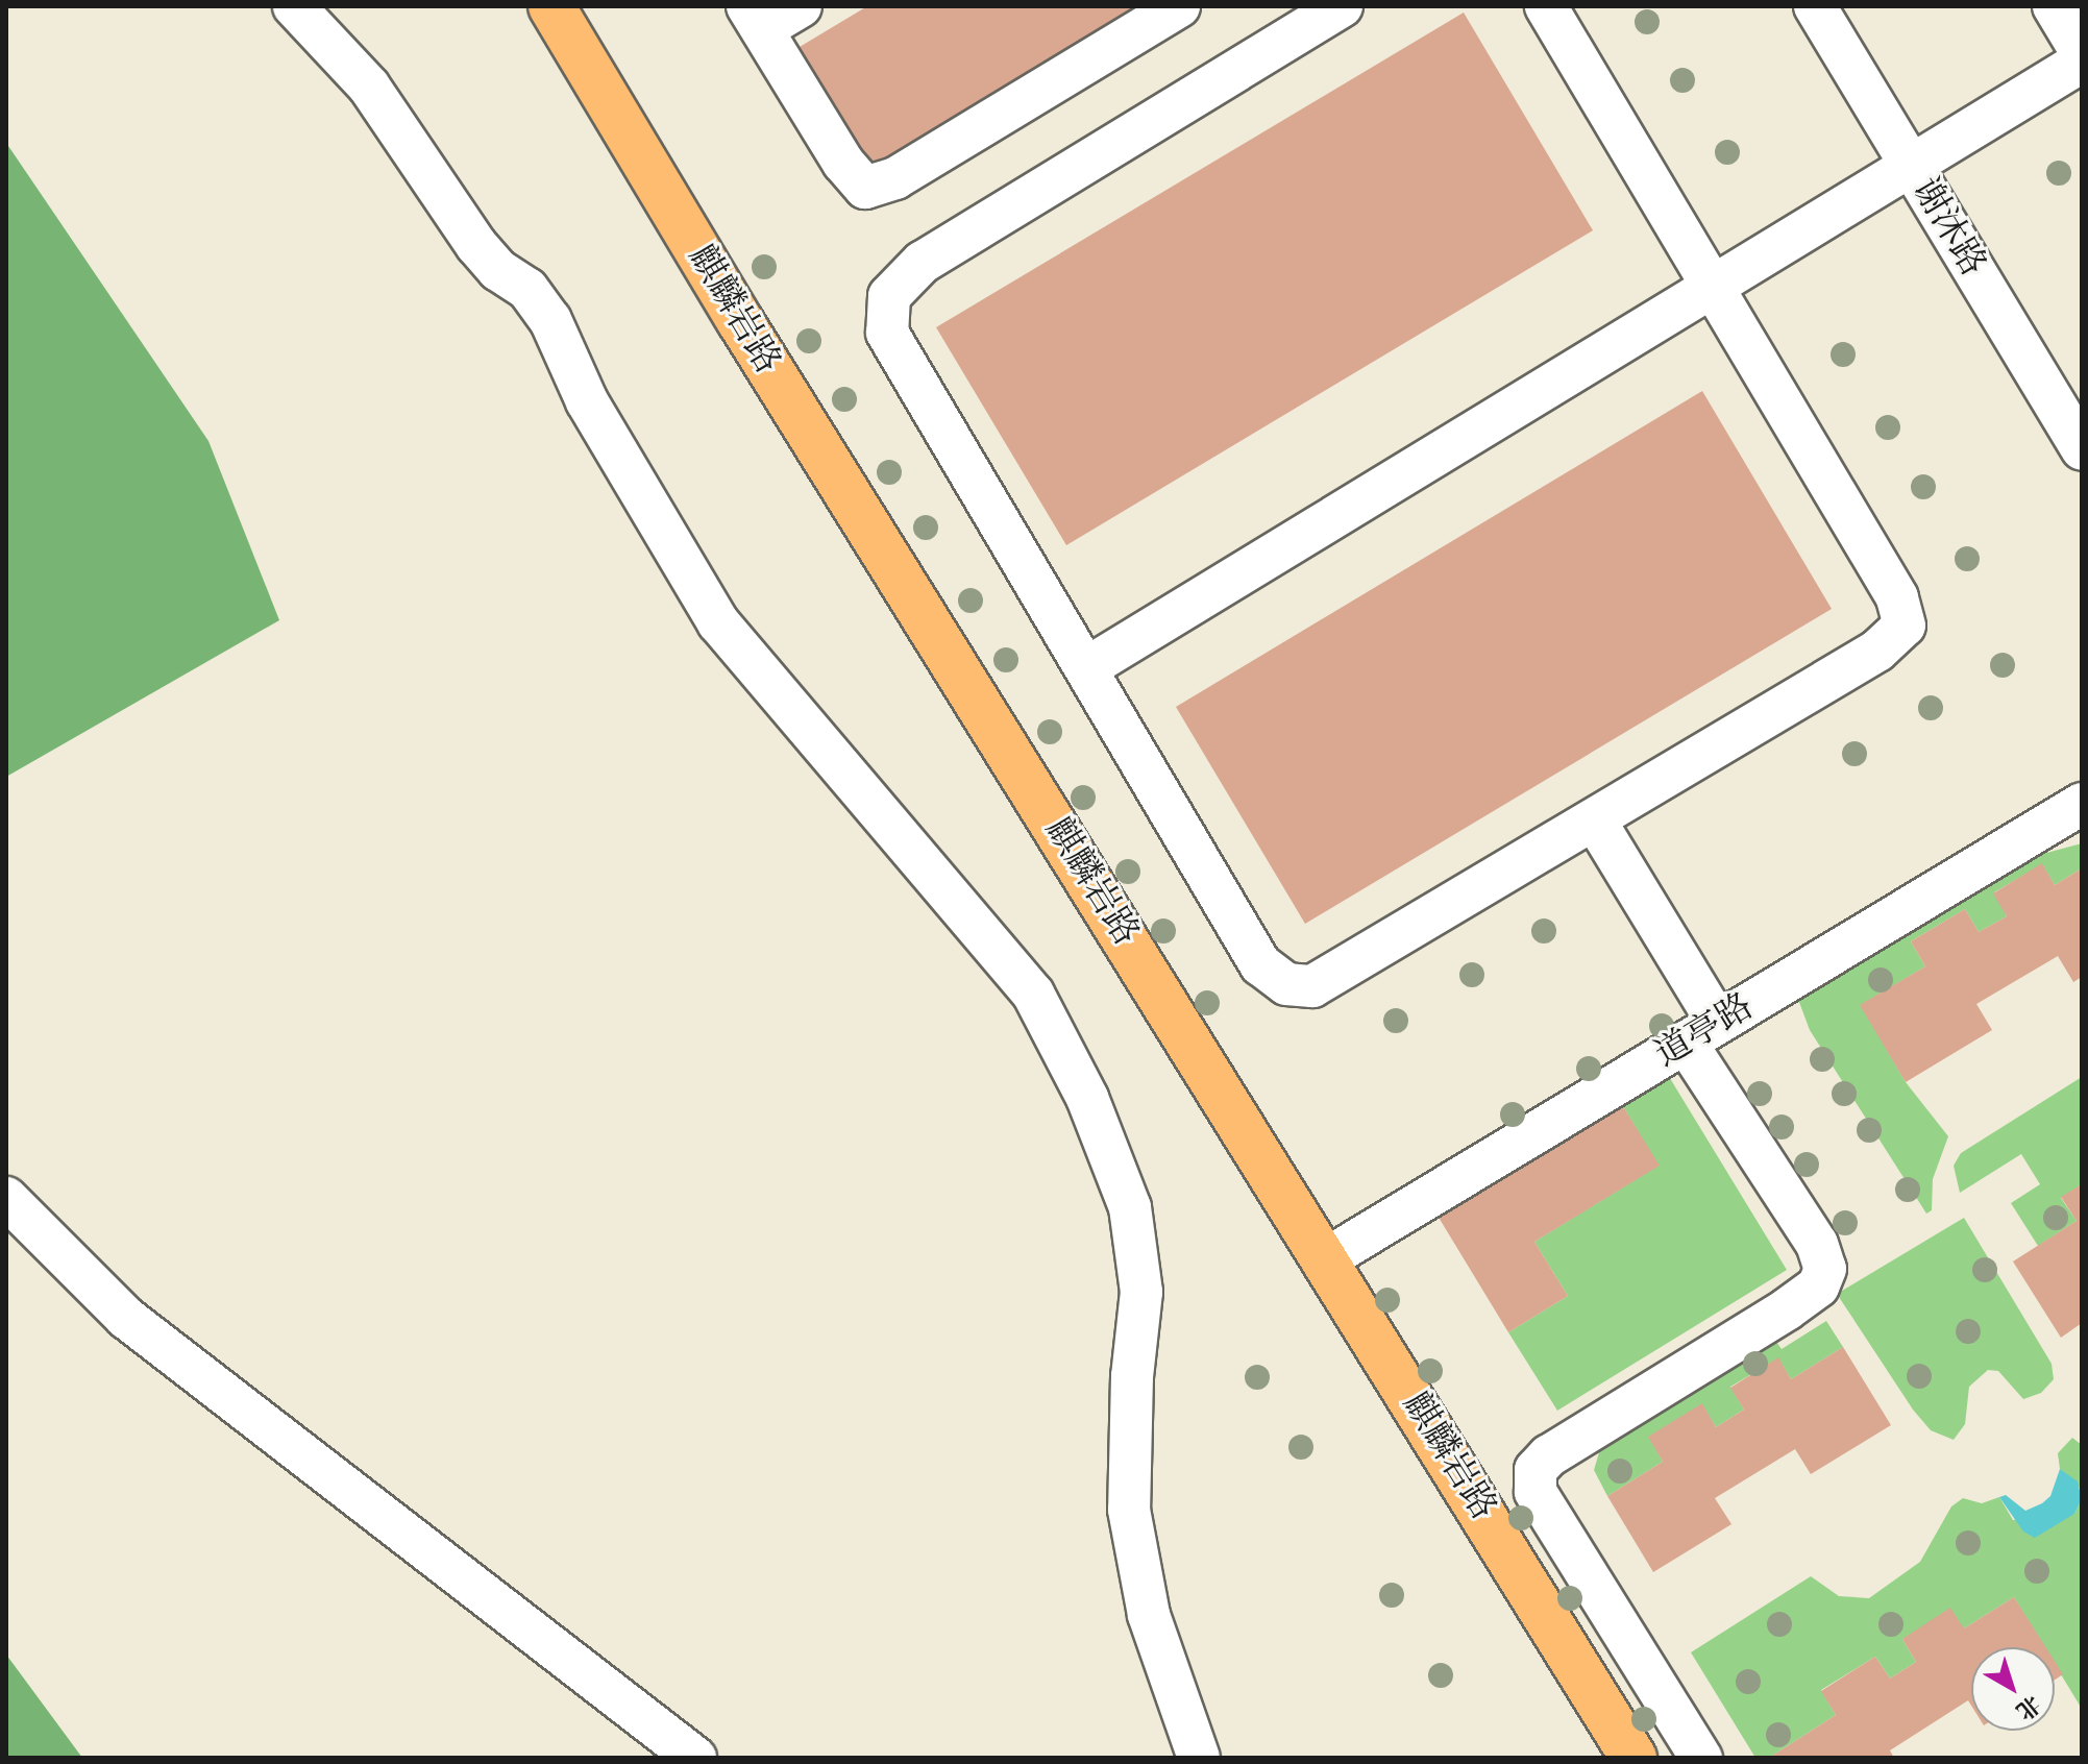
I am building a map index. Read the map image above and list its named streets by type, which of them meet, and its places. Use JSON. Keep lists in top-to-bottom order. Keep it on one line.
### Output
{"streets":{"main road":["麒麟岩路"],"street":["谢沐路","道亭路"]},"crossings":[["麒麟岩路","道亭路"]],"north":"bottom right"}
